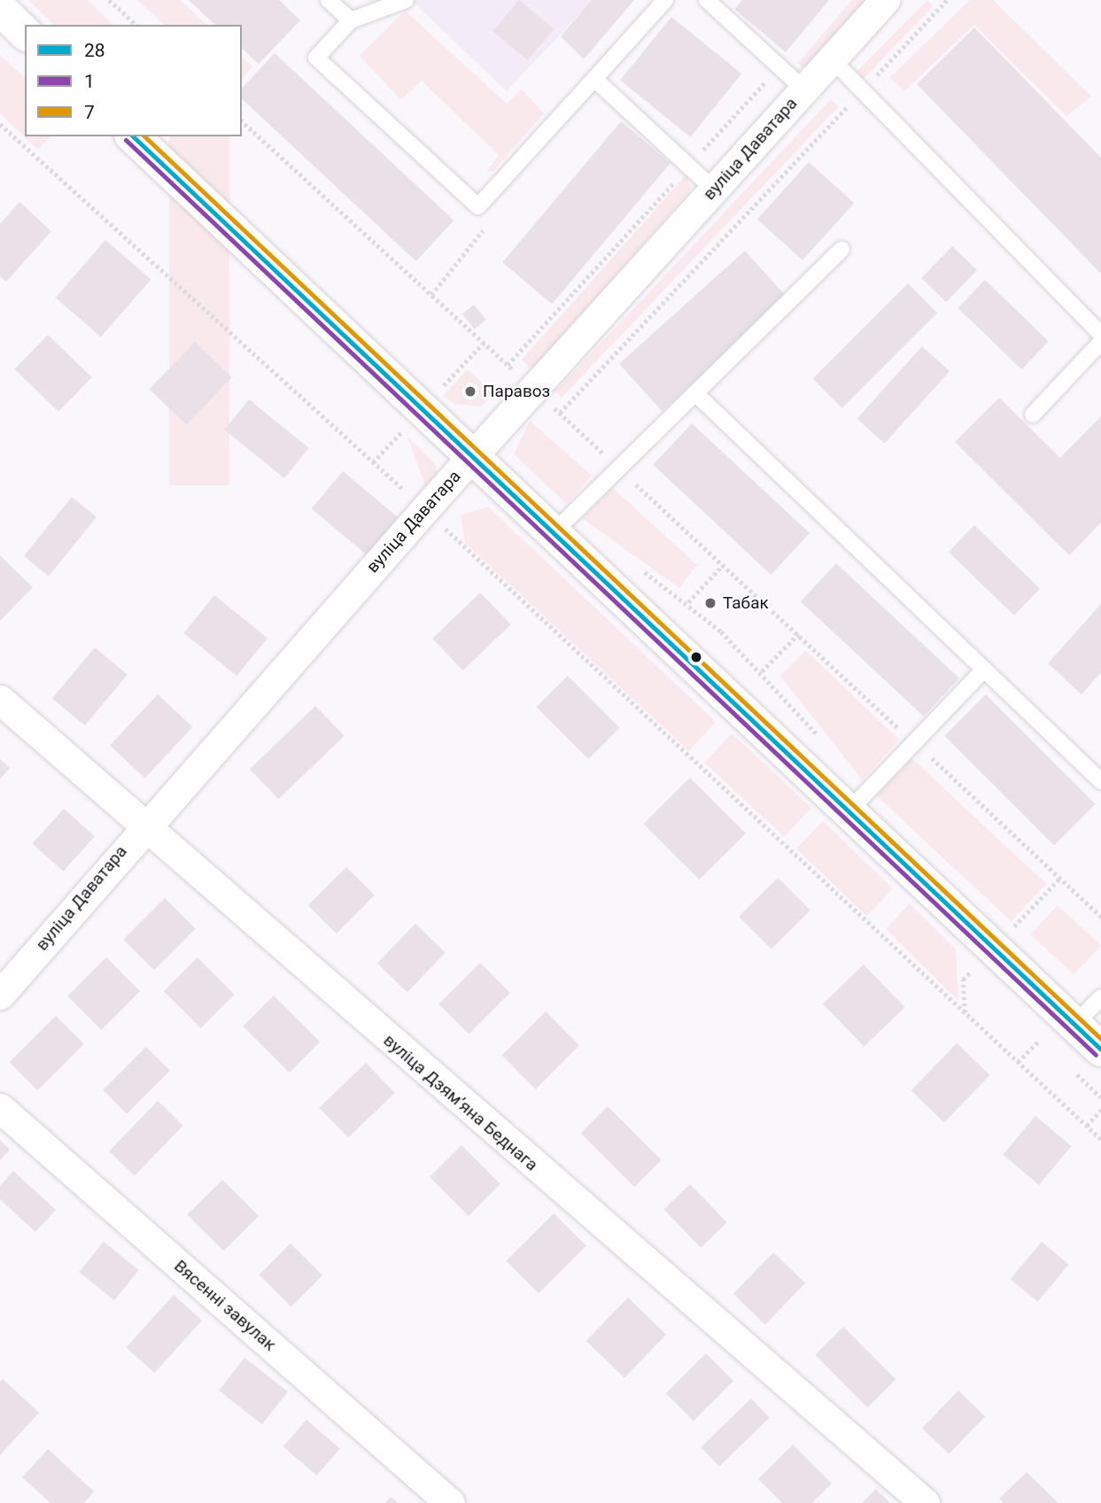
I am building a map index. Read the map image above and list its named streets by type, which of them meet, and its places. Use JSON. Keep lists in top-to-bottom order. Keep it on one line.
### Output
{"streets":{"street":["вуліца Даватара","вуліца Дзямʼяна Беднага","Вясенні завулак"]},"crossings":[["вуліца Даватара","вуліца Дзямʼяна Беднага"]],"places":["Паравоз","Табак"],"lines":["transit line 28","transit line 7","transit line 1"],"legend":["28","1","7"]}
